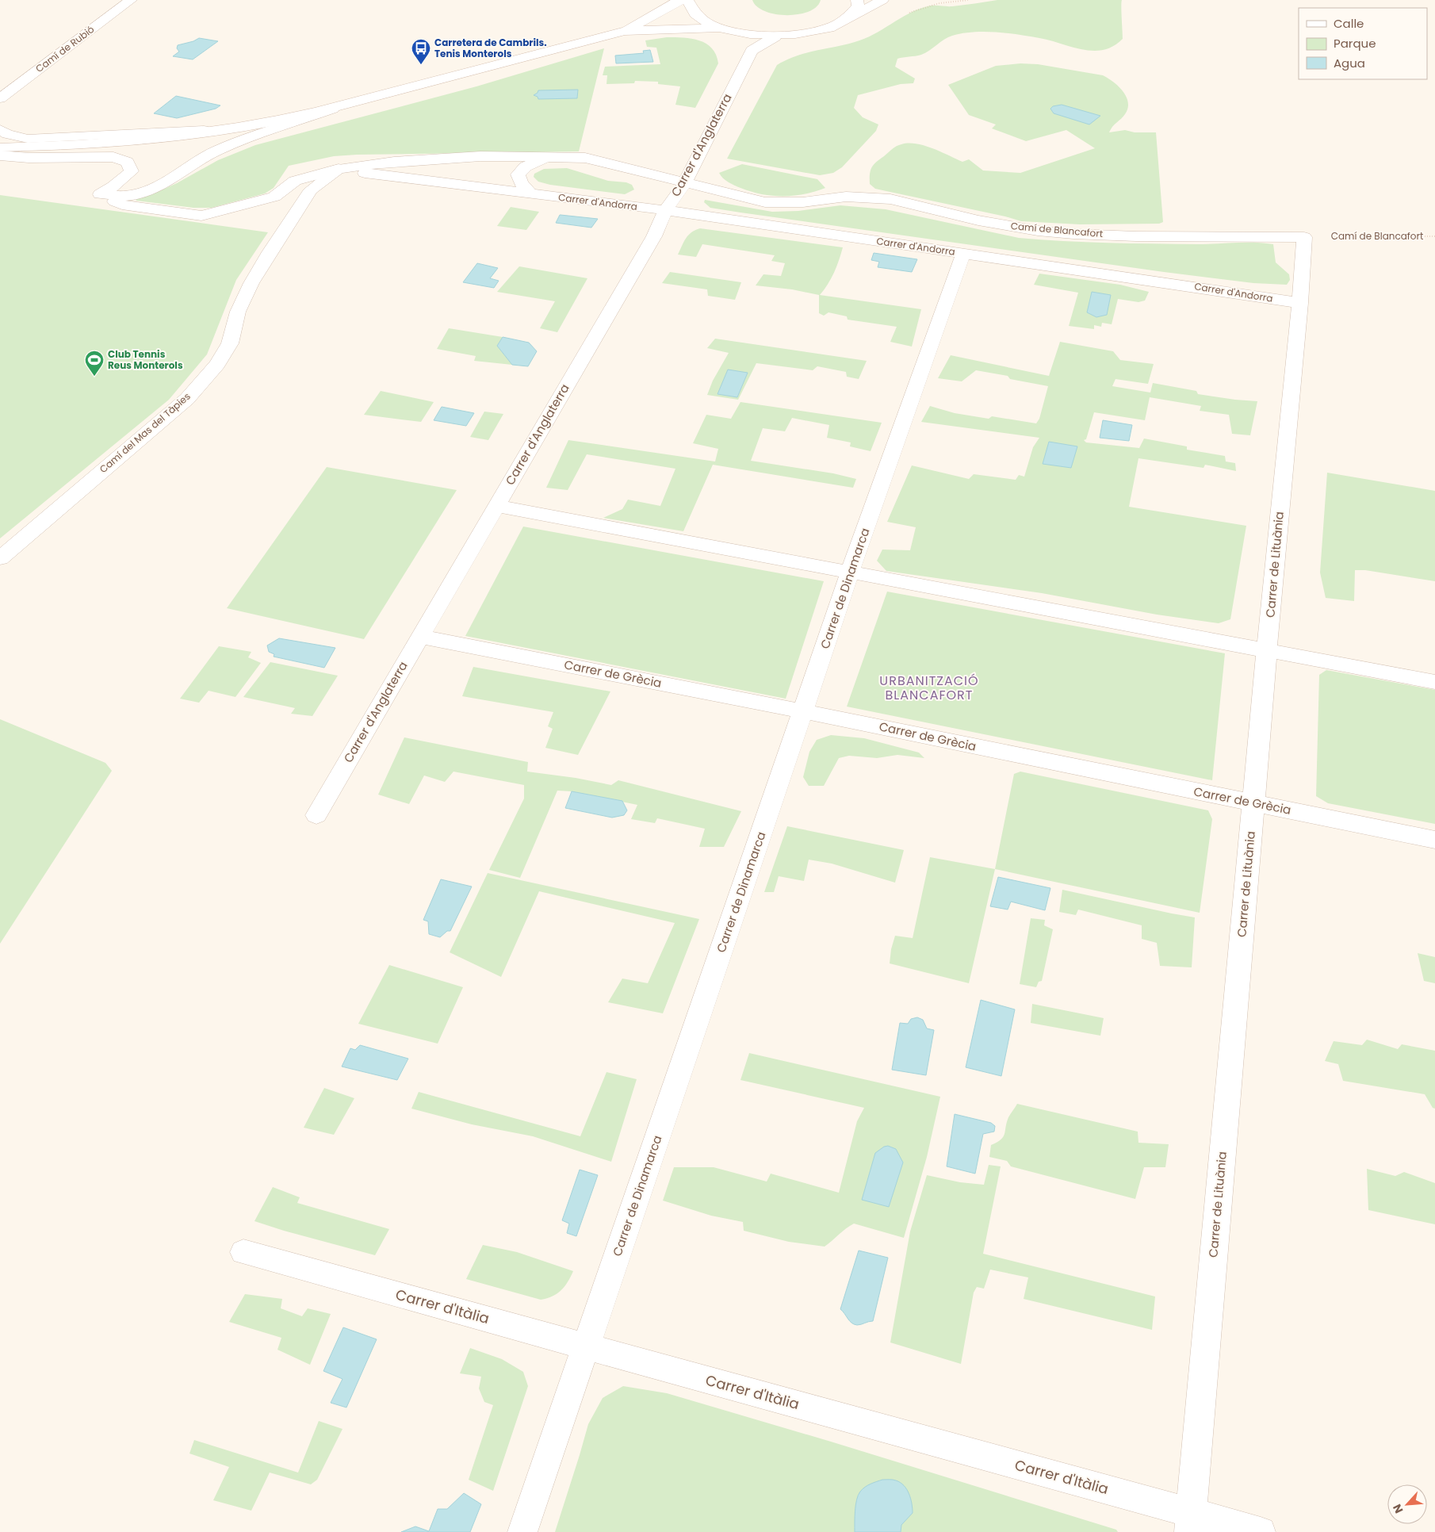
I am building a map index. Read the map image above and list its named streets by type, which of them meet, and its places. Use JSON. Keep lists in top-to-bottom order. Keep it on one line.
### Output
{"streets":{"street":["Camí de Rubió","Carrer d'Anglaterra","Carrer d'Andorra","Camí de Blancafort","Camí del Mas del Tàpies","Carrer de Lituània","Carrer de Dinamarca","Carrer de Grècia","Carrer d'Itàlia"]},"crossings":[["Carrer d'Anglaterra","Carrer d'Andorra"],["Carrer d'Anglaterra","Camí de Blancafort"],["Carrer d'Anglaterra","Carrer de Grècia"],["Carrer d'Andorra","Camí del Mas del Tàpies"],["Carrer d'Andorra","Carrer de Lituània"],["Carrer d'Andorra","Carrer de Dinamarca"],["Camí de Blancafort","Carrer de Lituània"],["Carrer de Lituània","Carrer de Grècia"],["Carrer de Lituània","Carrer d'Itàlia"],["Carrer de Dinamarca","Carrer de Grècia"],["Carrer de Dinamarca","Carrer d'Itàlia"]],"districts":["URBANITZACIÓ BLANCAFORT"],"places":{"bus stop":["Carretera de Cambrils. Tenis Monterols"],"sports":["Club Tennis Reus Monterols"]},"legend":["Calle","Parque","Agua"],"north":"bottom left"}
